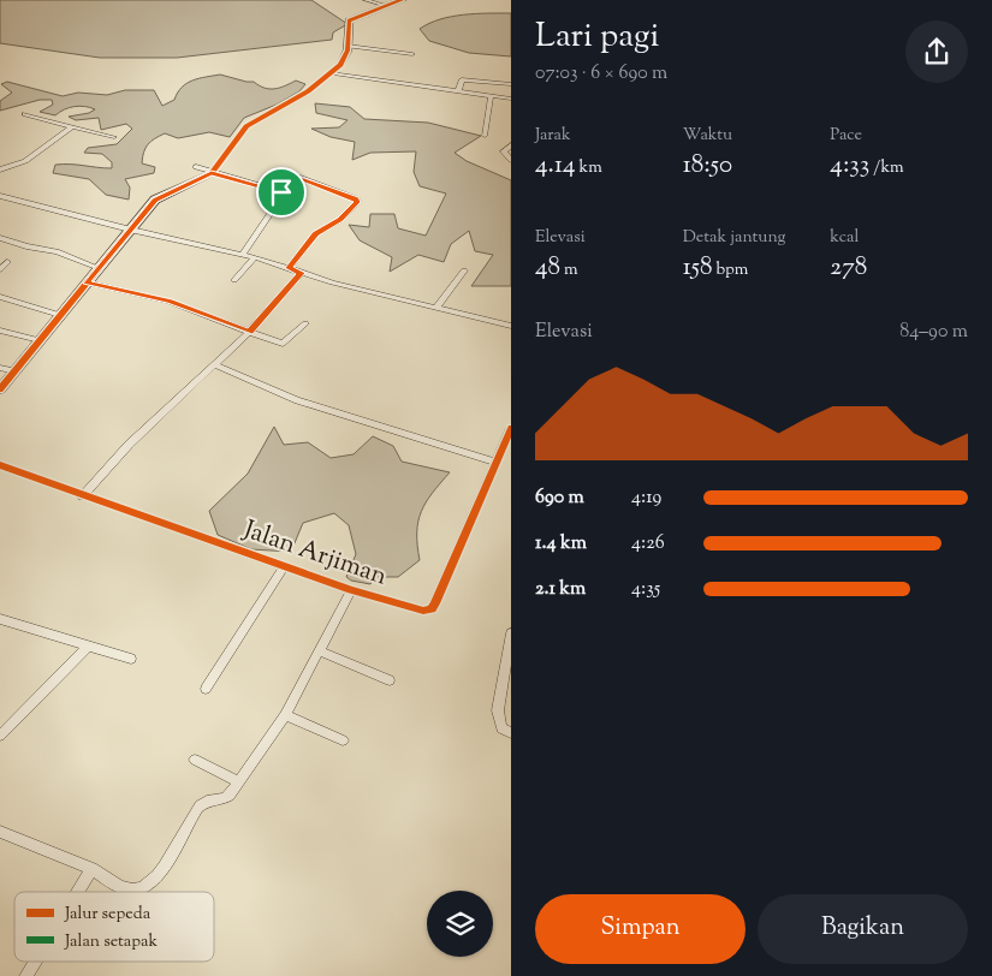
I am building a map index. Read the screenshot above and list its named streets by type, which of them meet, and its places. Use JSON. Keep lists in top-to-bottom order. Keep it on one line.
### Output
{"streets":{"street":["Jalan Arjiman"]},"legend":["Jalur sepeda","Jalan setapak"],"page":{"heading":["Lari pagi","07:03 · 6 × 690 m"],"stats":[["Jarak","4.14 km"],["Waktu","18:50"],["Pace","4:33 /km"],["Elevasi","48 m"],["Detak jantung","158 bpm"],["kcal","278"]],"chart":["Elevasi","84–90 m"],"list":[{"name":"690 m","note":"4:19"},{"name":"1.4 km","note":"4:26"},{"name":"2.1 km","note":"4:35"}],"buttons":["Simpan","Bagikan"]}}
